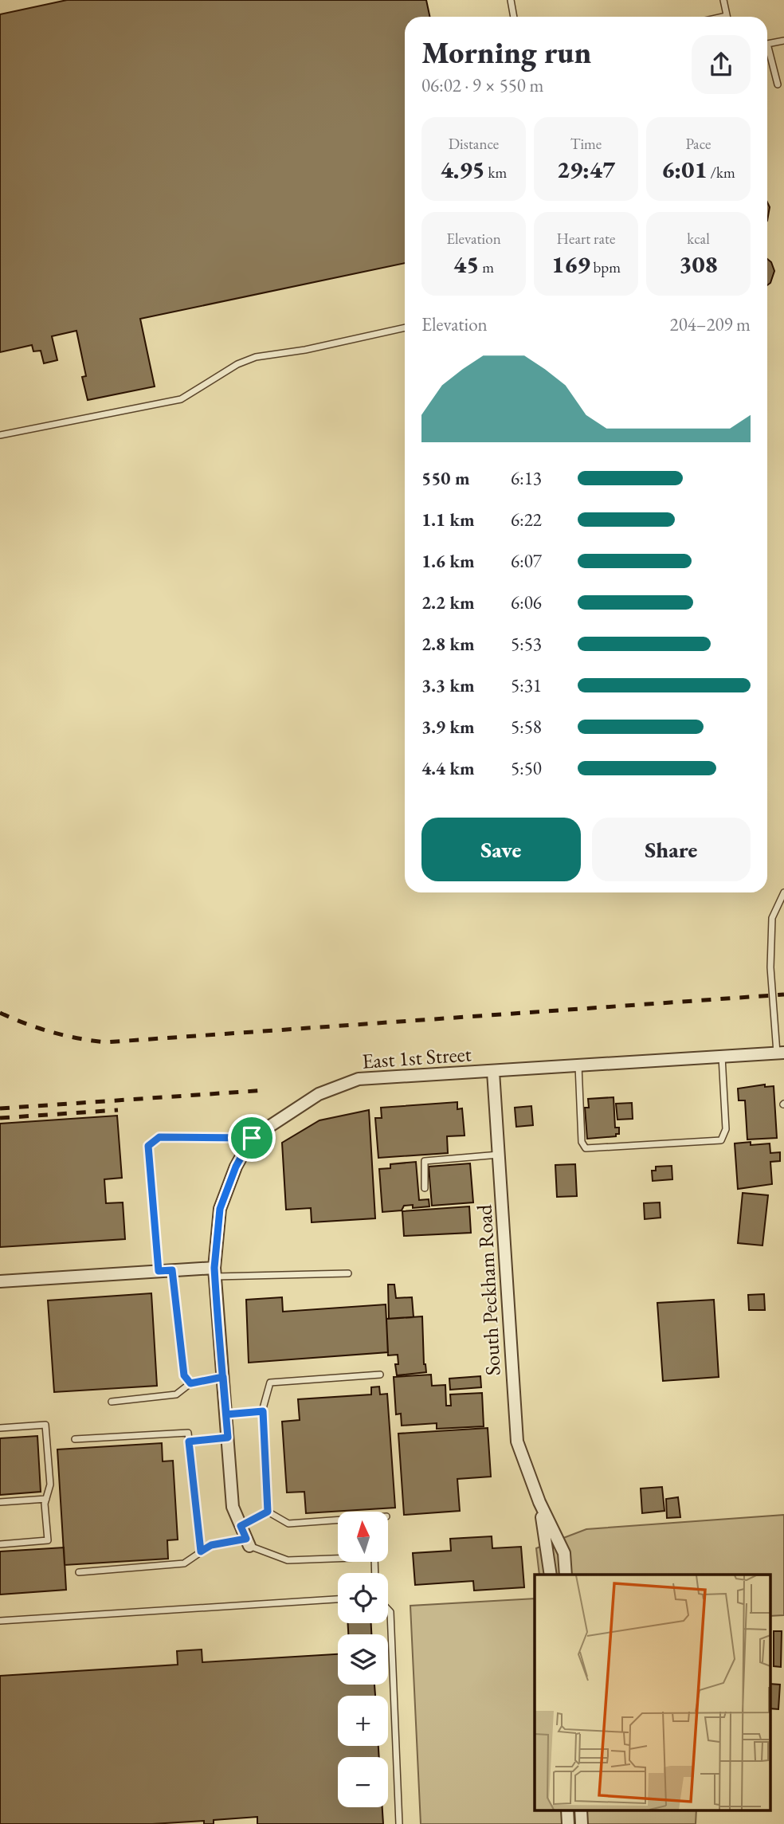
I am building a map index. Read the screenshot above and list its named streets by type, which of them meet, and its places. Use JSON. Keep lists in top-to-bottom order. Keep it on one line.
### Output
{"streets":{"street":["East 1st Street","South Peckham Road"]},"crossings":[["East 1st Street","South Peckham Road"]],"north":"top","page":{"heading":["Morning run","06:02 · 9 × 550 m"],"stats":[["Distance","4.95 km"],["Time","29:47"],["Pace","6:01 /km"],["Elevation","45 m"],["Heart rate","169 bpm"],["kcal","308"]],"chart":["Elevation","204–209 m"],"list":[{"name":"550 m","note":"6:13"},{"name":"1.1 km","note":"6:22"},{"name":"1.6 km","note":"6:07"},{"name":"2.2 km","note":"6:06"},{"name":"2.8 km","note":"5:53"},{"name":"3.3 km","note":"5:31"},{"name":"3.9 km","note":"5:58"},{"name":"4.4 km","note":"5:50"}],"buttons":["Save","Share"],"map_buttons":["+","−"]}}
